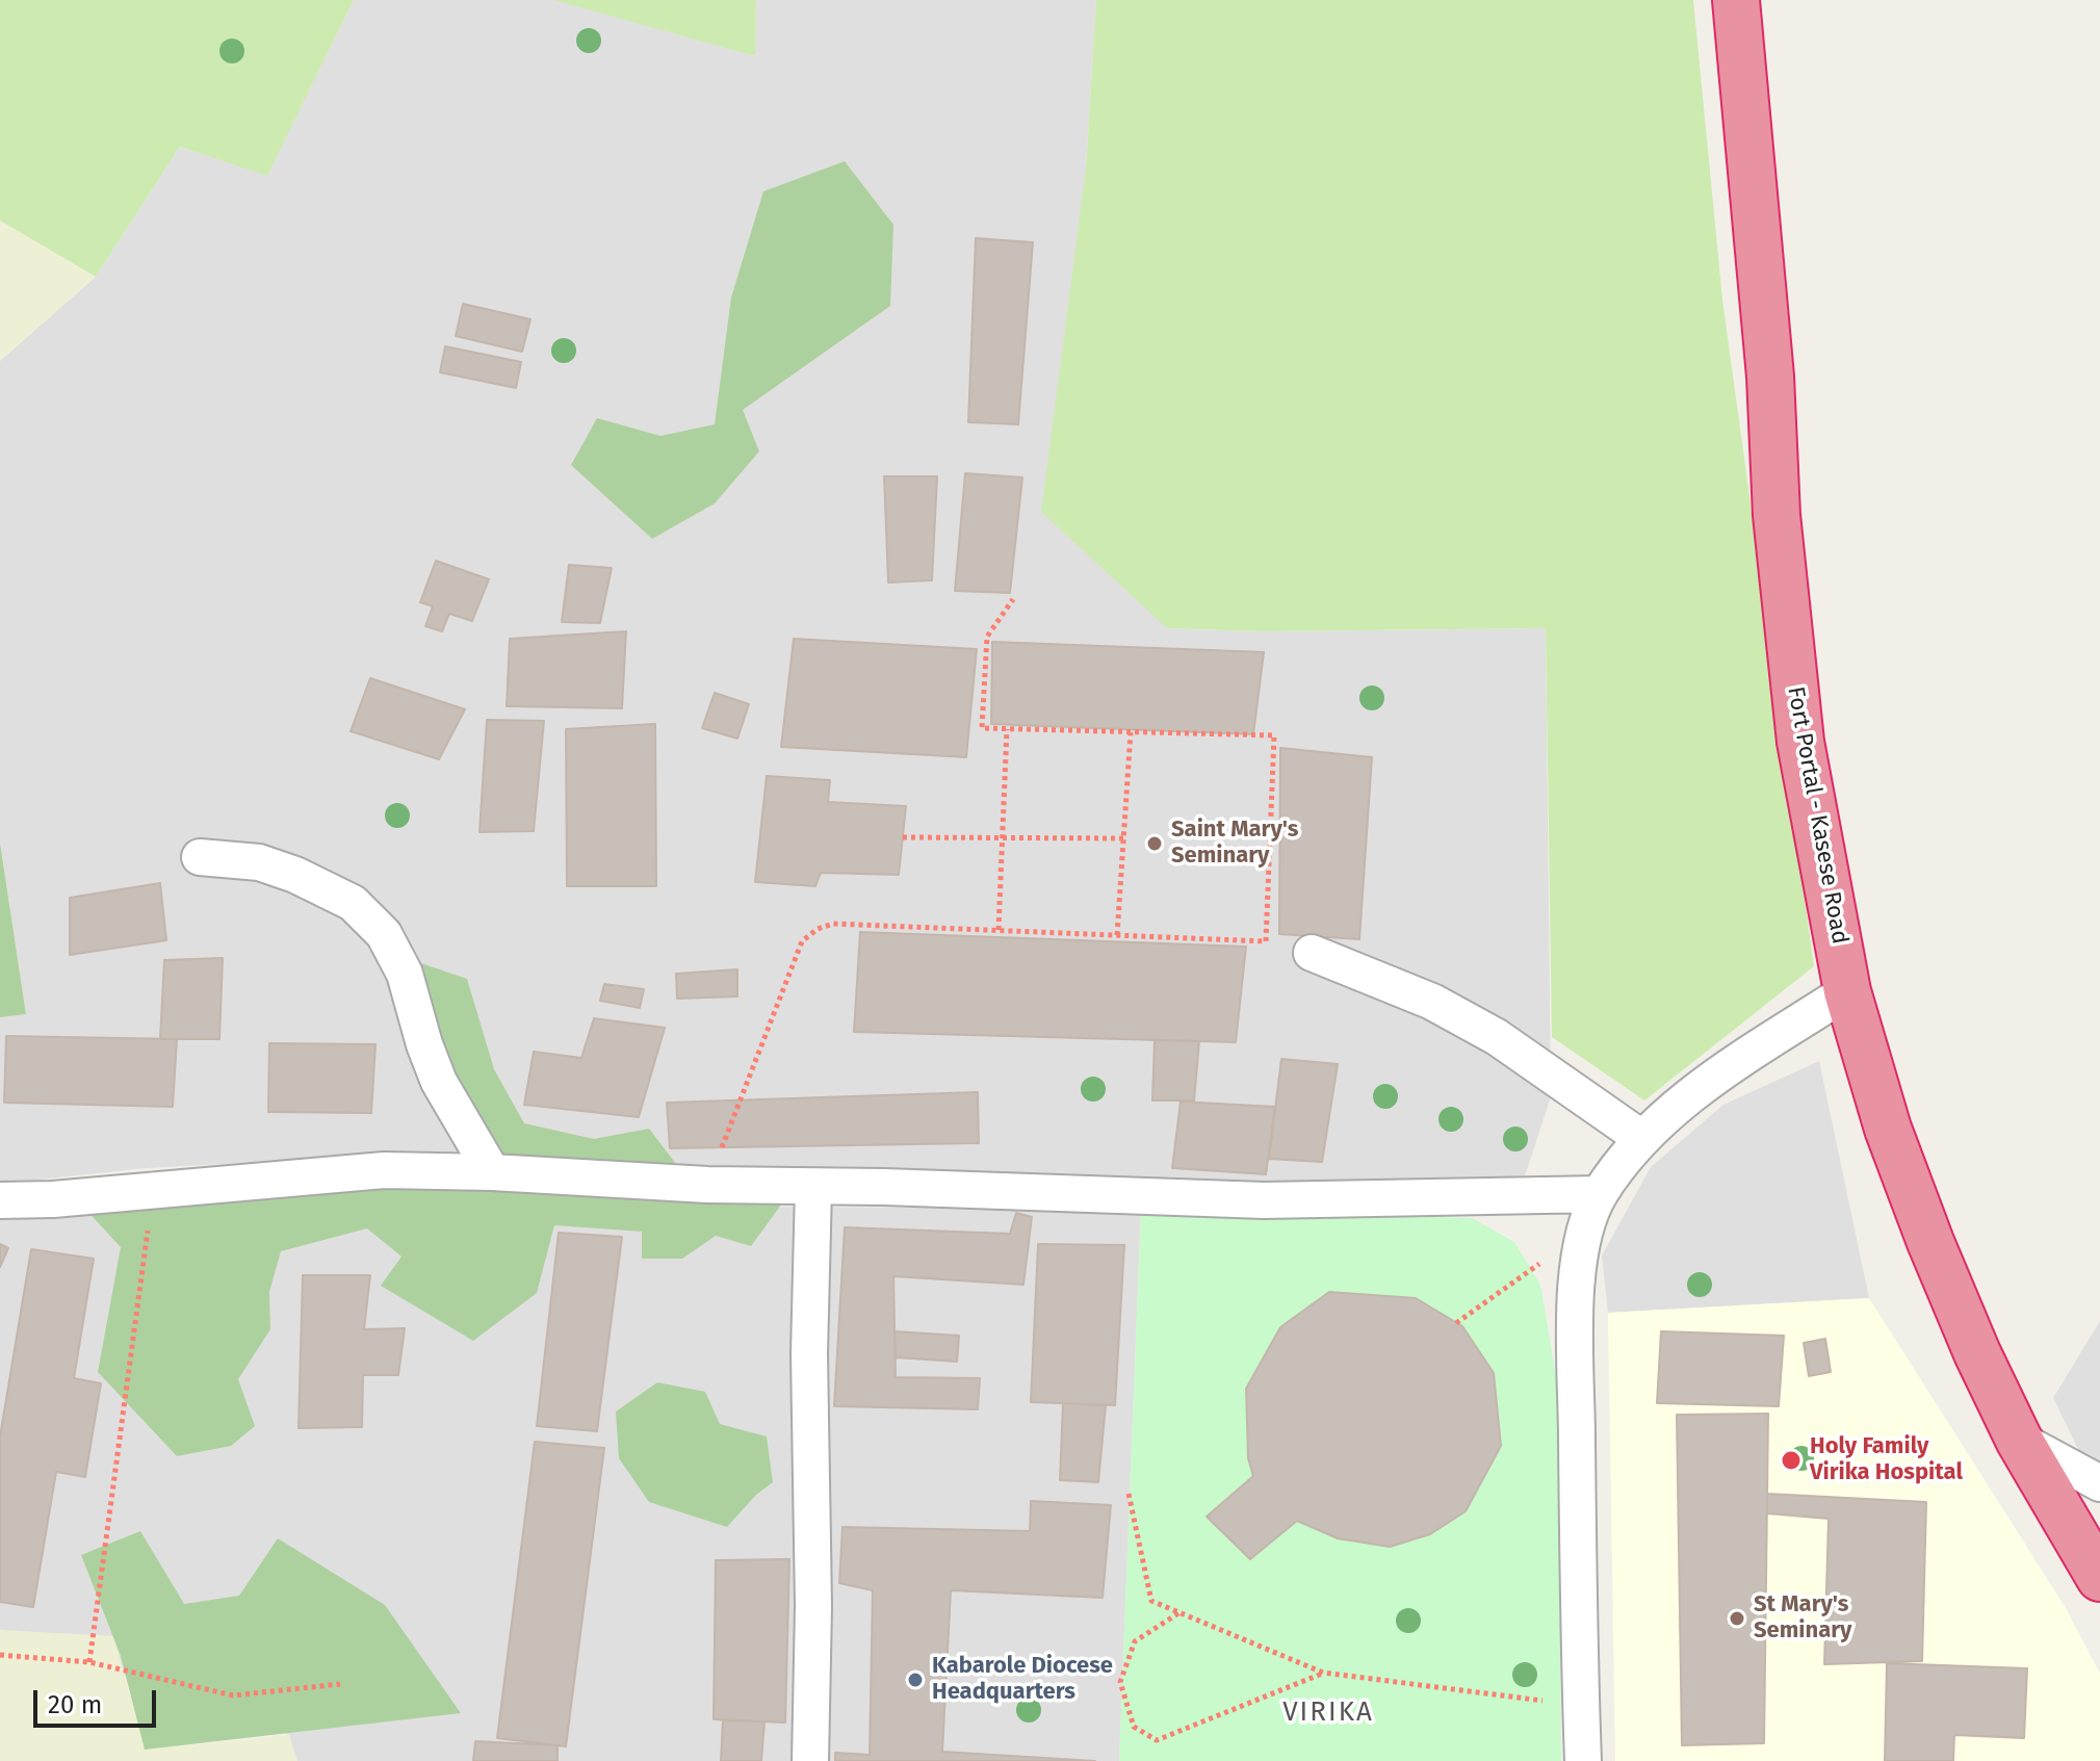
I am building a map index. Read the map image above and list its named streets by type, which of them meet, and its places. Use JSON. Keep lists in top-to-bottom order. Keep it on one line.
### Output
{"streets":{"highway":["Fort Portal - Kasese Road"]},"districts":["VIRIKA"],"places":["Saint Mary's Seminary","Holy Family Virika Hospital","St Mary's Seminary","Kabarole Diocese Headquarters"],"scale_bar":"20 m"}
